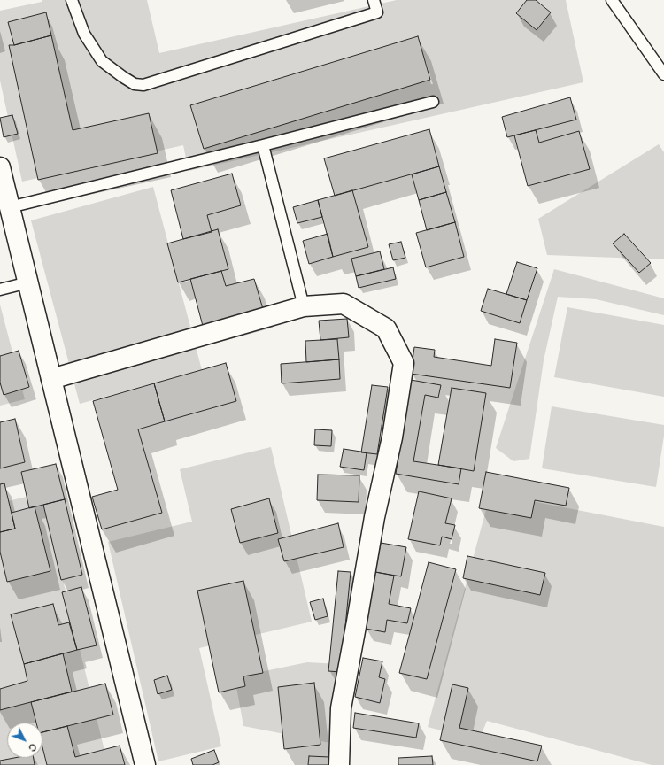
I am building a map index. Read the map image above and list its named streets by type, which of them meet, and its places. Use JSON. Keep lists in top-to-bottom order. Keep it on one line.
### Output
{"north":"bottom right"}
